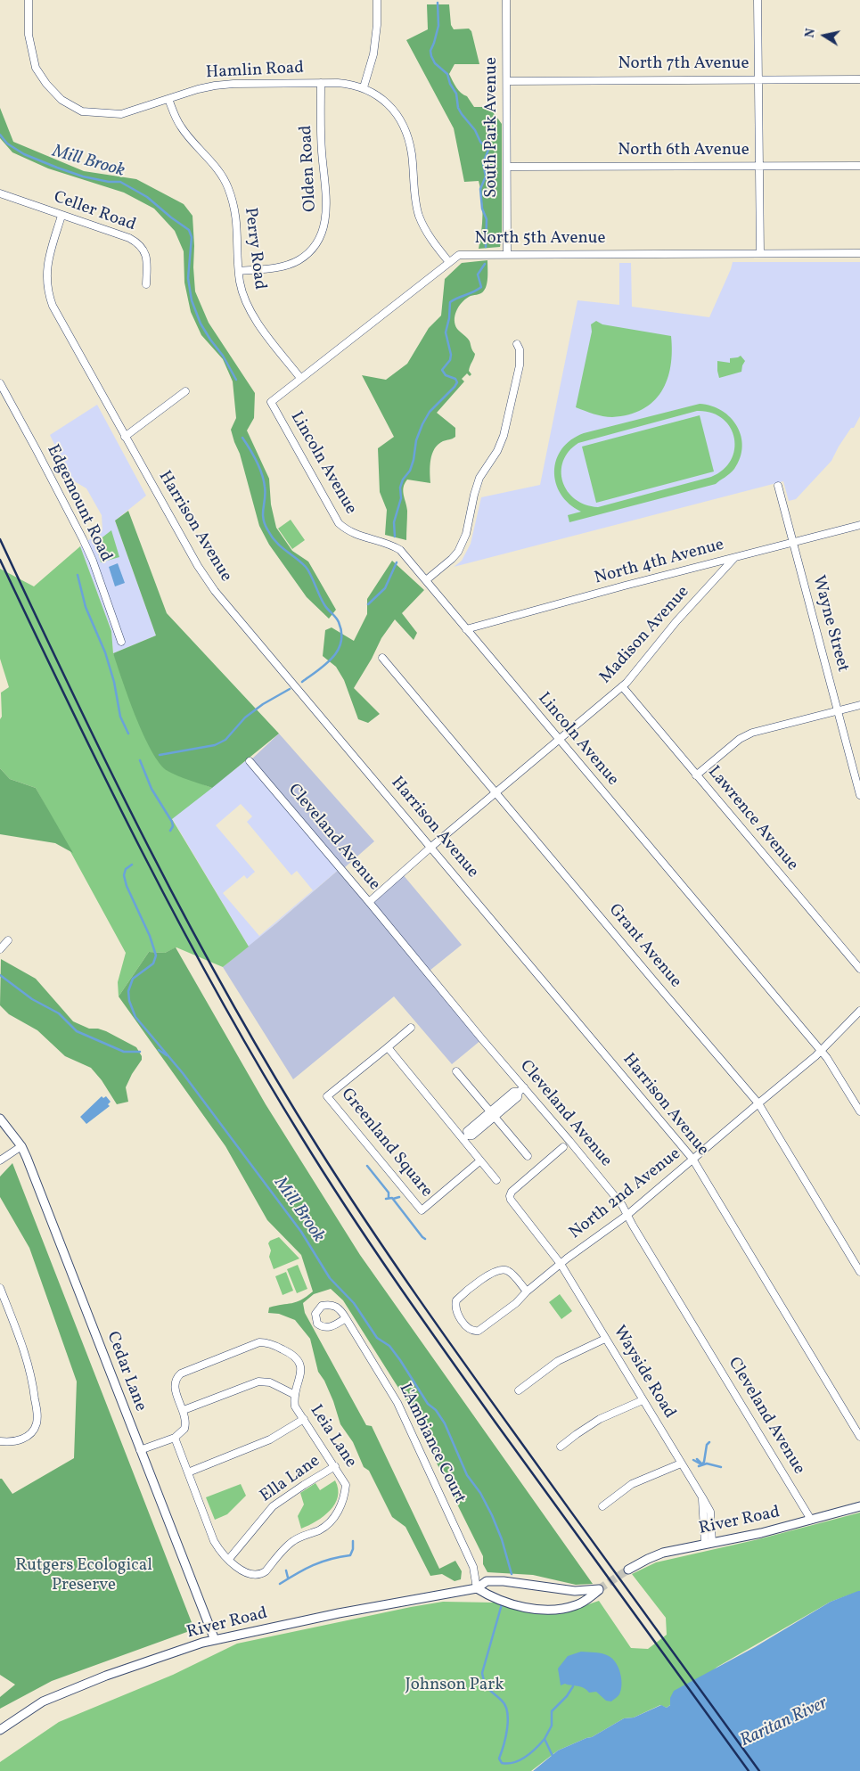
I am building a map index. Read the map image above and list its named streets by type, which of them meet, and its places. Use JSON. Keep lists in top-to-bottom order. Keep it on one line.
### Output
{"streets":{"street":["North 7th Avenue","Hamlin Road","South Park Avenue","North 6th Avenue","Olden Road","Celler Road","North 5th Avenue","Perry Road","Lincoln Avenue","Edgemount Road","Harrison Avenue","North 4th Avenue","Wayne Street","Madison Avenue","Lawrence Avenue","Cleveland Avenue","Grant Avenue","Greenland Square","North 2nd Avenue","Cedar Lane","Wayside Road","Leia Lane","L'Ambiance Court","Ella Lane","River Road"]},"crossings":[["North 7th Avenue","South Park Avenue"],["Hamlin Road","Olden Road"],["Hamlin Road","North 5th Avenue"],["Hamlin Road","Perry Road"],["South Park Avenue","North 6th Avenue"],["South Park Avenue","North 5th Avenue"],["Olden Road","Perry Road"],["Celler Road","Harrison Avenue"],["North 5th Avenue","Perry Road"],["North 5th Avenue","Lincoln Avenue"],["Lincoln Avenue","North 4th Avenue"],["Lincoln Avenue","Madison Avenue"],["Lincoln Avenue","North 2nd Avenue"],["Harrison Avenue","Madison Avenue"],["Harrison Avenue","North 2nd Avenue"],["North 4th Avenue","Wayne Street"],["North 4th Avenue","Madison Avenue"],["Madison Avenue","Lawrence Avenue"],["Madison Avenue","Cleveland Avenue"],["Madison Avenue","Grant Avenue"],["Cleveland Avenue","North 2nd Avenue"],["Cleveland Avenue","River Road"],["Grant Avenue","North 2nd Avenue"],["North 2nd Avenue","Wayside Road"],["Cedar Lane","River Road"],["Wayside Road","River Road"],["Leia Lane","Ella Lane"],["L'Ambiance Court","River Road"]],"water":["Mill Brook","Raritan River"],"parks":["Rutgers Ecological Preserve","Johnson Park"],"north":"left"}
